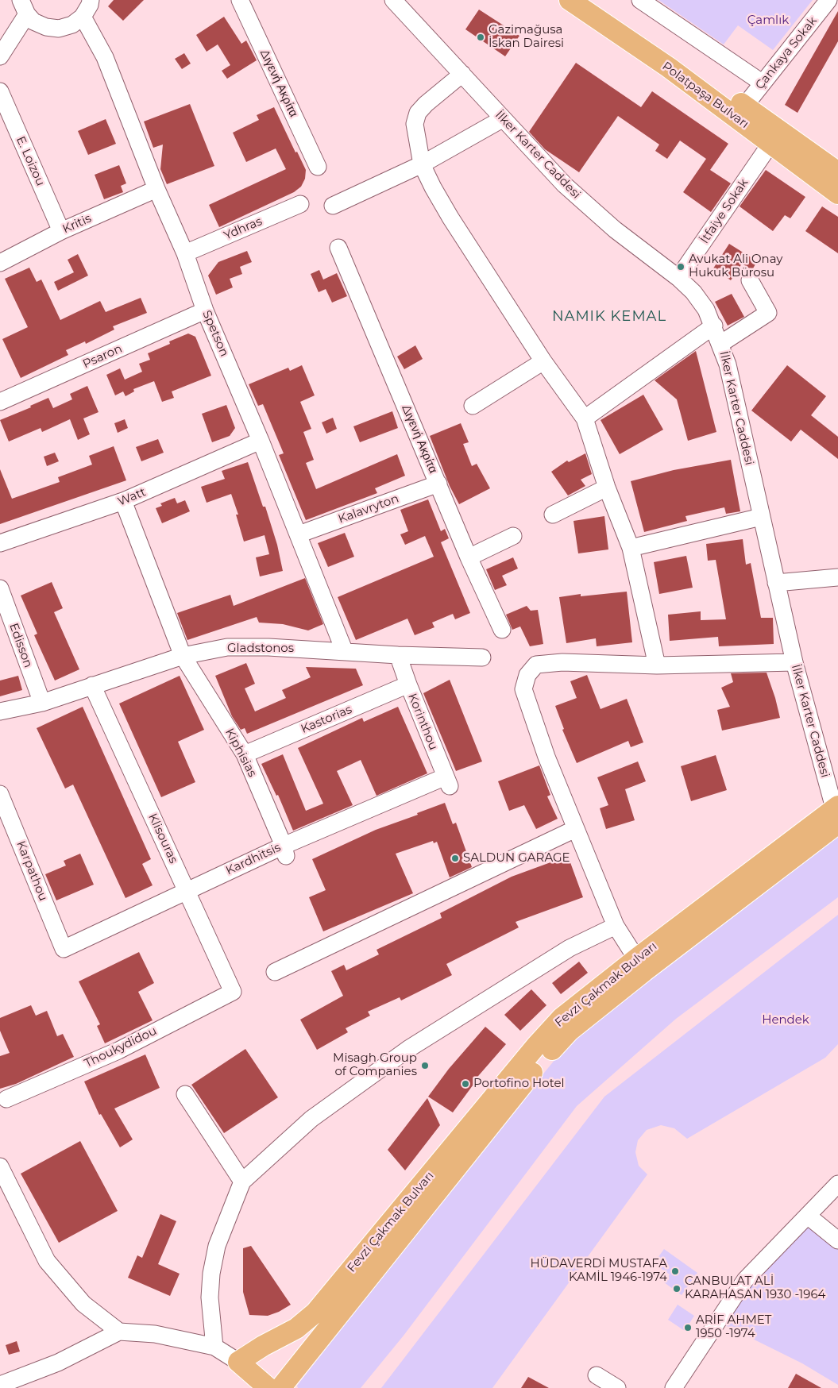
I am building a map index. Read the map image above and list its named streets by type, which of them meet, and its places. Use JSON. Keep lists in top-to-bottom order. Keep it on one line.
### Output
{"streets":{"main road":["Polatpaşa Bulvarı","Fevzi Çakmak Bulvarı"],"street":["Çankaya Sokak","Διγενή Ακρίτα","İlker Karter Caddesi","E. Loizou","İtfaiye Sokak","Kritis","Ydhras","Spetson","Psaron","Watt","Kalavryton","Edisson","Gladstonos","Kastorias","Korinthou","Kiphisias","Klisouras","Kardhitsis","Karpathou","Thoukydidou"]},"crossings":[["Çankaya Sokak","Polatpaşa Bulvarı"],["Διγενή Ακρίτα","Kalavryton"],["Polatpaşa Bulvarı","İtfaiye Sokak"],["İlker Karter Caddesi","İtfaiye Sokak"],["İlker Karter Caddesi","Fevzi Çakmak Bulvarı"],["E. Loizou","Kritis"],["Kritis","Spetson"],["Ydhras","Spetson"],["Spetson","Psaron"],["Spetson","Watt"],["Spetson","Kalavryton"],["Spetson","Gladstonos"],["Watt","Kiphisias"],["Edisson","Gladstonos"],["Gladstonos","Korinthou"],["Gladstonos","Kiphisias"],["Gladstonos","Klisouras"],["Kastorias","Korinthou"],["Kastorias","Kiphisias"],["Korinthou","Kardhitsis"],["Kiphisias","Kardhitsis"],["Klisouras","Kardhitsis"],["Klisouras","Thoukydidou"],["Kardhitsis","Karpathou"]],"districts":["NAMIK KEMAL"],"parks":["Çamlık","Hendek"],"places":["Gazimağusa İskan Dairesi","Avukat Ali Onay Hukuk Bürosu","SALDUN GARAGE","Misagh Group of Companies","Portofino Hotel","HÜDAVERDİ MUSTAFA KAMİL 1946-1974","CANBULAT ALİ KARAHASAN 1930 -1964","ARİF AHMET 1950 -1974"]}
